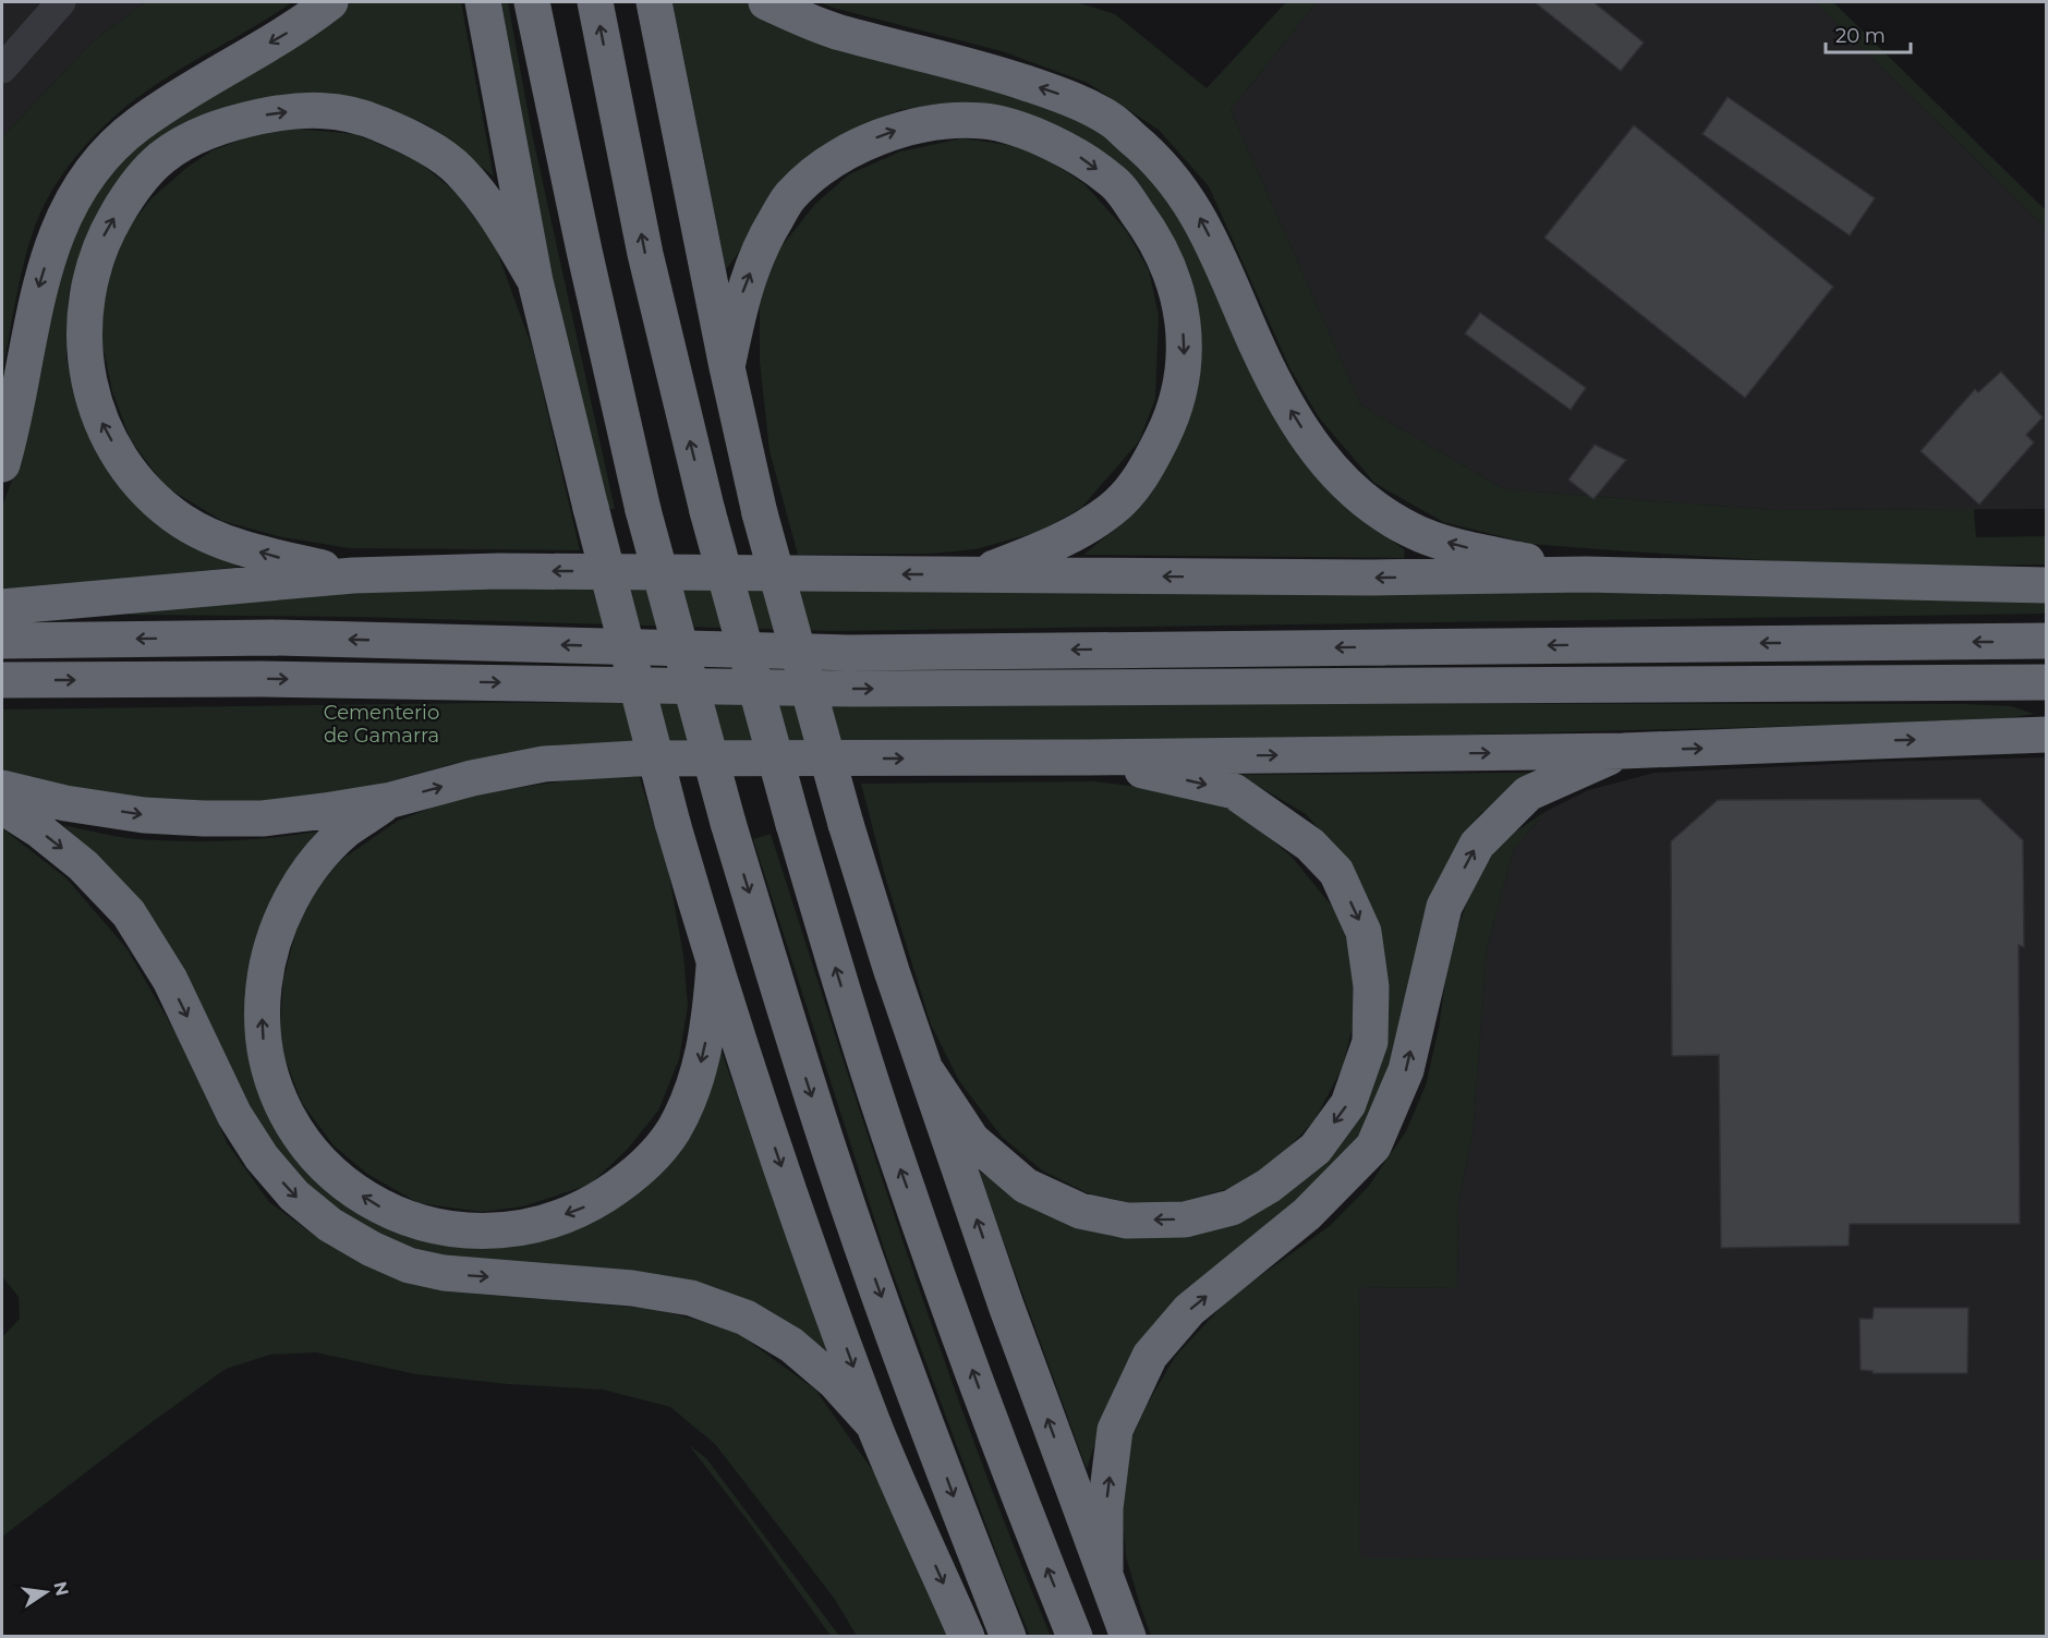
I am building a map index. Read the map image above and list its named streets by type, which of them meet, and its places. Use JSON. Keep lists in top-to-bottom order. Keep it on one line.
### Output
{"parks":["Cementerio de Gamarra"],"scale_bar":"20 m","north":"right"}
